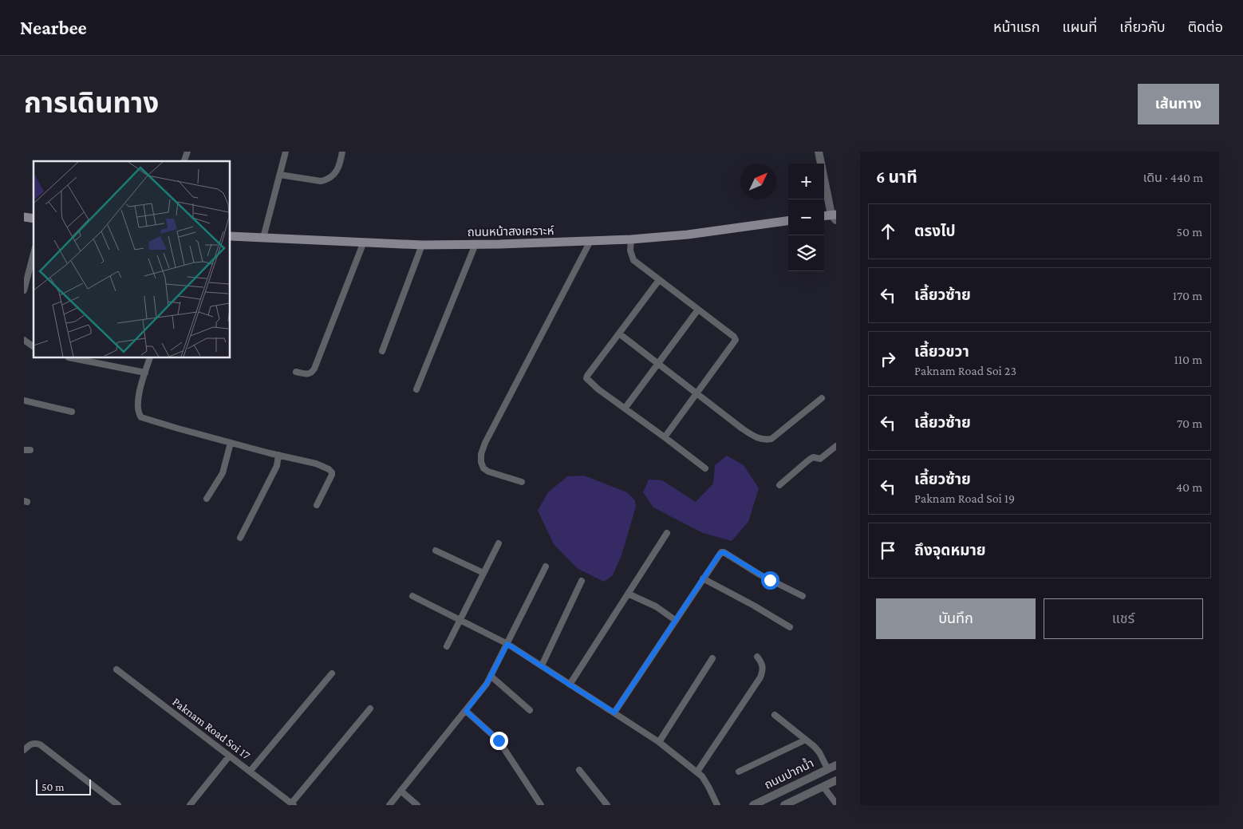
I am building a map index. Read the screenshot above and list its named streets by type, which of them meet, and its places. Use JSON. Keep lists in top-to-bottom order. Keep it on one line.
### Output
{"streets":{"main road":["ถนนหน้าสงเคราะห์"],"street":["Paknam Road Soi 17","ถนนปากน้ำ"]},"scale_bar":"50 m","north":"top right","page":{"header":"Nearbee","nav":["หน้าแรก","แผนที่","เกี่ยวกับ","ติดต่อ"],"title":"การเดินทาง","buttons":["เส้นทาง",["บันทึก","แชร์"]],"heading":["6 นาที","เดิน · 440 m"],"map_buttons":["+","−"],"list":[["ตรงไป","50 m"],["เลี้ยวซ้าย","170 m"],["เลี้ยวขวา","Paknam Road Soi 23","110 m"],["เลี้ยวซ้าย","70 m"],["เลี้ยวซ้าย","Paknam Road Soi 19","40 m"],"ถึงจุดหมาย"],"scale":"50 m"}}
